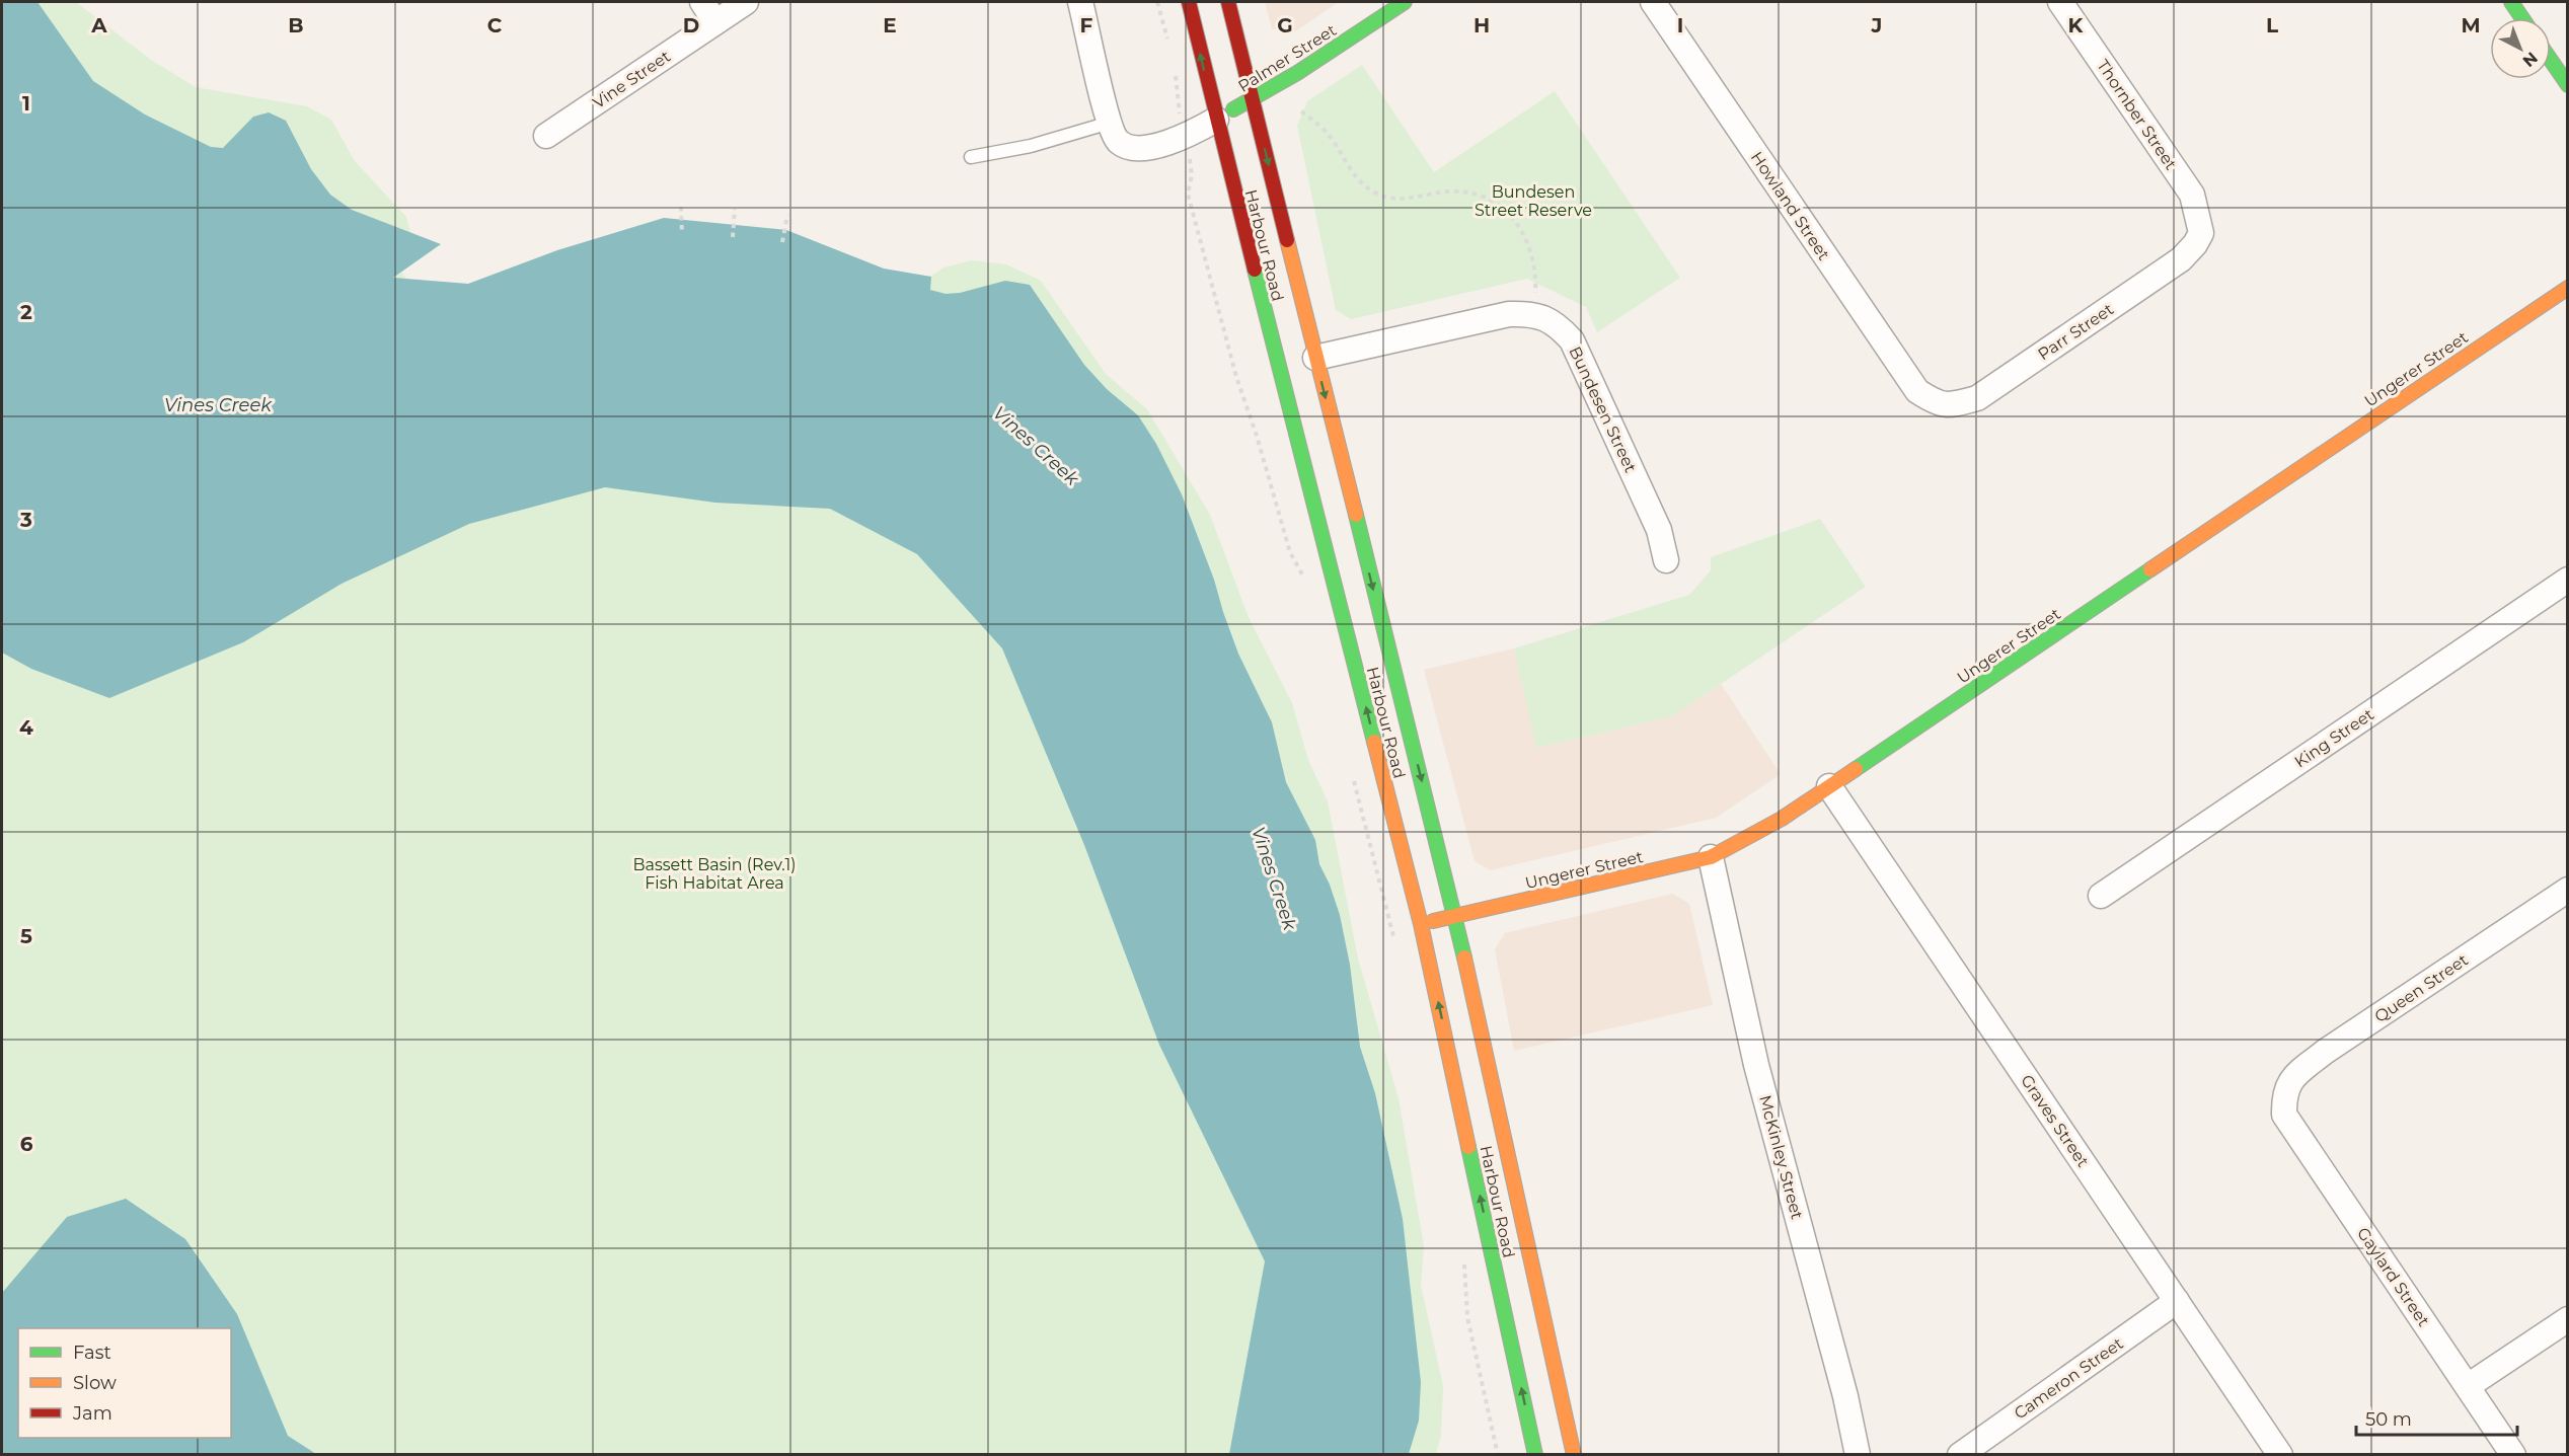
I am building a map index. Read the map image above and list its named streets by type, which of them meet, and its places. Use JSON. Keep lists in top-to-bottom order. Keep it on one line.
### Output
{"streets":{"main road":["Palmer Street","Harbour Road","Ungerer Street"],"street":["Vine Street","Thornber Street","Howland Street","Parr Street","Bundesen Street","King Street","Queen Street","Graves Street","McKinley Street","Gaylard Street","Cameron Street"]},"crossings":[["Palmer Street","Harbour Road"],["Thornber Street","Parr Street"],["Howland Street","Parr Street"],["Harbour Road","Ungerer Street"],["Ungerer Street","Graves Street"],["Ungerer Street","McKinley Street"],["Queen Street","Gaylard Street"],["Graves Street","Cameron Street"]],"water":["Vines Creek"],"parks":["Bundesen Street Reserve","Bassett Basin (Rev.1) Fish Habitat Area"],"legend":["Fast","Slow","Jam"],"scale_bar":"50 m","north":"bottom right","grid":{"columns":["A","B","C","D","E","F","G","H","I","J","K","L","M"],"rows":["1","2","3","4","5","6"]}}
